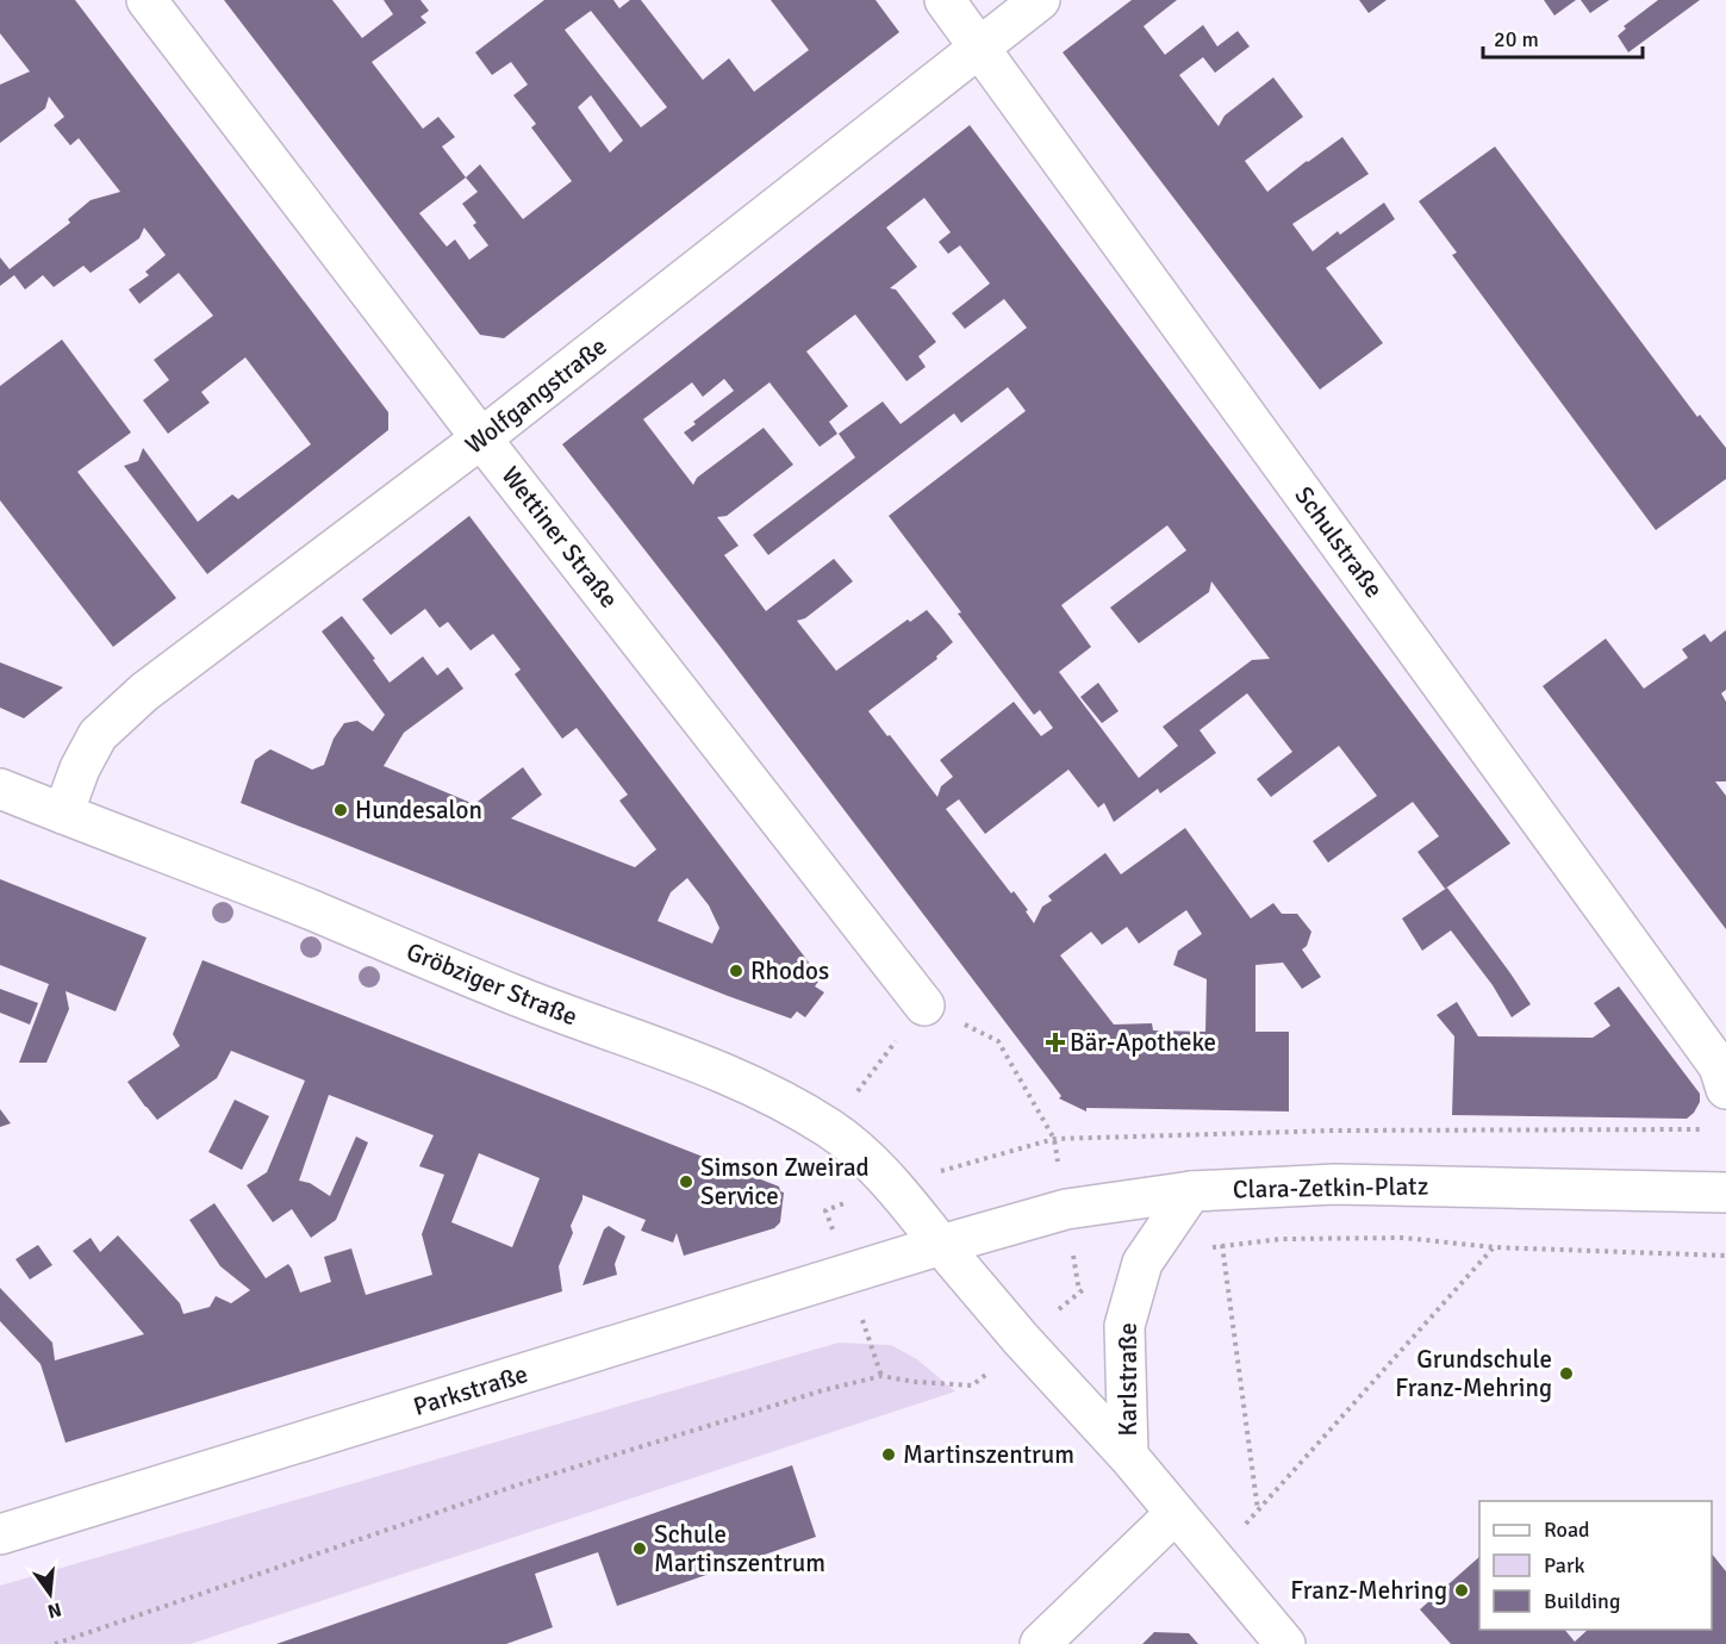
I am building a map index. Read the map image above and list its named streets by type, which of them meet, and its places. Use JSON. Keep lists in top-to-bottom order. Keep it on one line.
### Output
{"streets":{"street":["Wolfgangstraße","Wettiner Straße","Schulstraße","Gröbziger Straße","Clara-Zetkin-Platz","Karlstraße","Parkstraße"]},"crossings":[["Wolfgangstraße","Wettiner Straße"],["Wolfgangstraße","Schulstraße"],["Wolfgangstraße","Gröbziger Straße"],["Gröbziger Straße","Clara-Zetkin-Platz"],["Gröbziger Straße","Karlstraße"],["Gröbziger Straße","Parkstraße"],["Clara-Zetkin-Platz","Karlstraße"],["Clara-Zetkin-Platz","Parkstraße"],["Karlstraße","Parkstraße"]],"places":{"other":["Hundesalon","Rhodos","Simson Zweirad Service","Grundschule Franz-Mehring","Martinszentrum","Schule Martinszentrum","Franz-Mehring"],"health":["Bär-Apotheke"]},"legend":["Road","Park","Building"],"scale_bar":"20 m","north":"bottom"}
